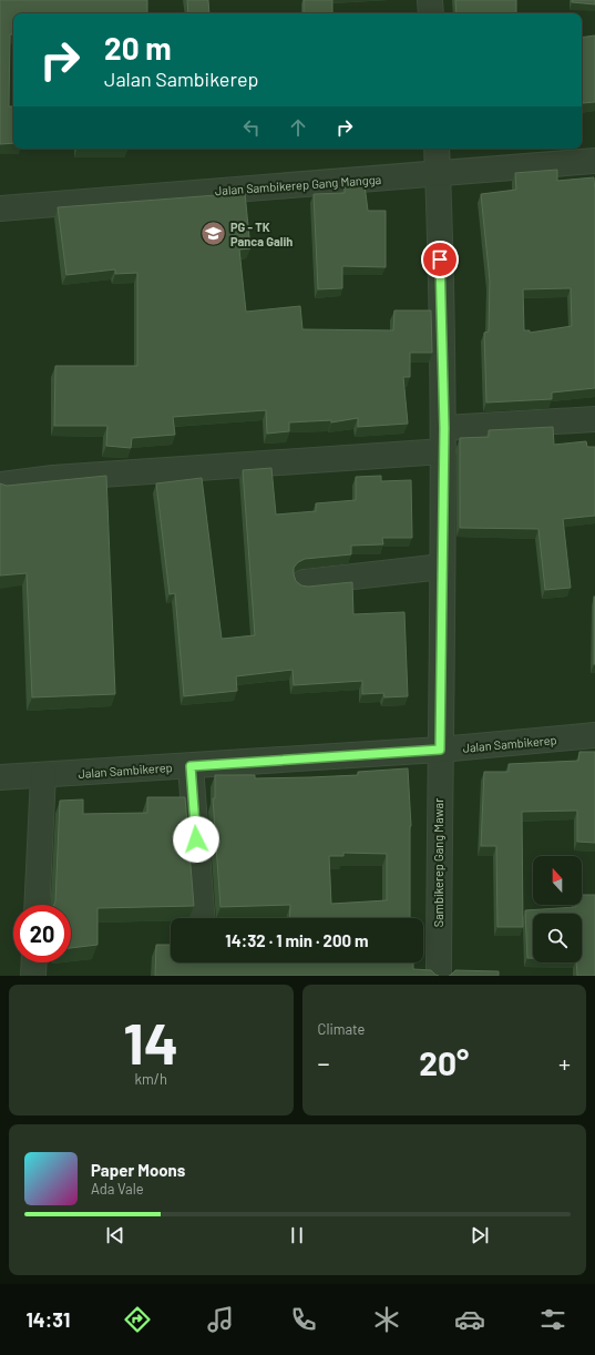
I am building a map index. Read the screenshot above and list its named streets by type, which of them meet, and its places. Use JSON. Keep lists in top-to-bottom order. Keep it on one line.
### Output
{"streets":{"street":["Jalan Sambikerep Gang Mangga","Jalan Sambikerep","Sambikerep Gang Mawar"]},"crossings":[["Jalan Sambikerep Gang Mangga","Sambikerep Gang Mawar"],["Jalan Sambikerep","Sambikerep Gang Mawar"]],"places":{"school or university":["PG - TK Panca Galih"]},"north":"top","page":{"turn":["20 m","Jalan Sambikerep"],"limit":"20","trip":"14:32 · 1 min · 200 m","tile":[["14","km/h"],"Climate"],"heat":["−","20°","+"],"song":["Paper Moons","Ada Vale"],"tabs":"14:31"}}
